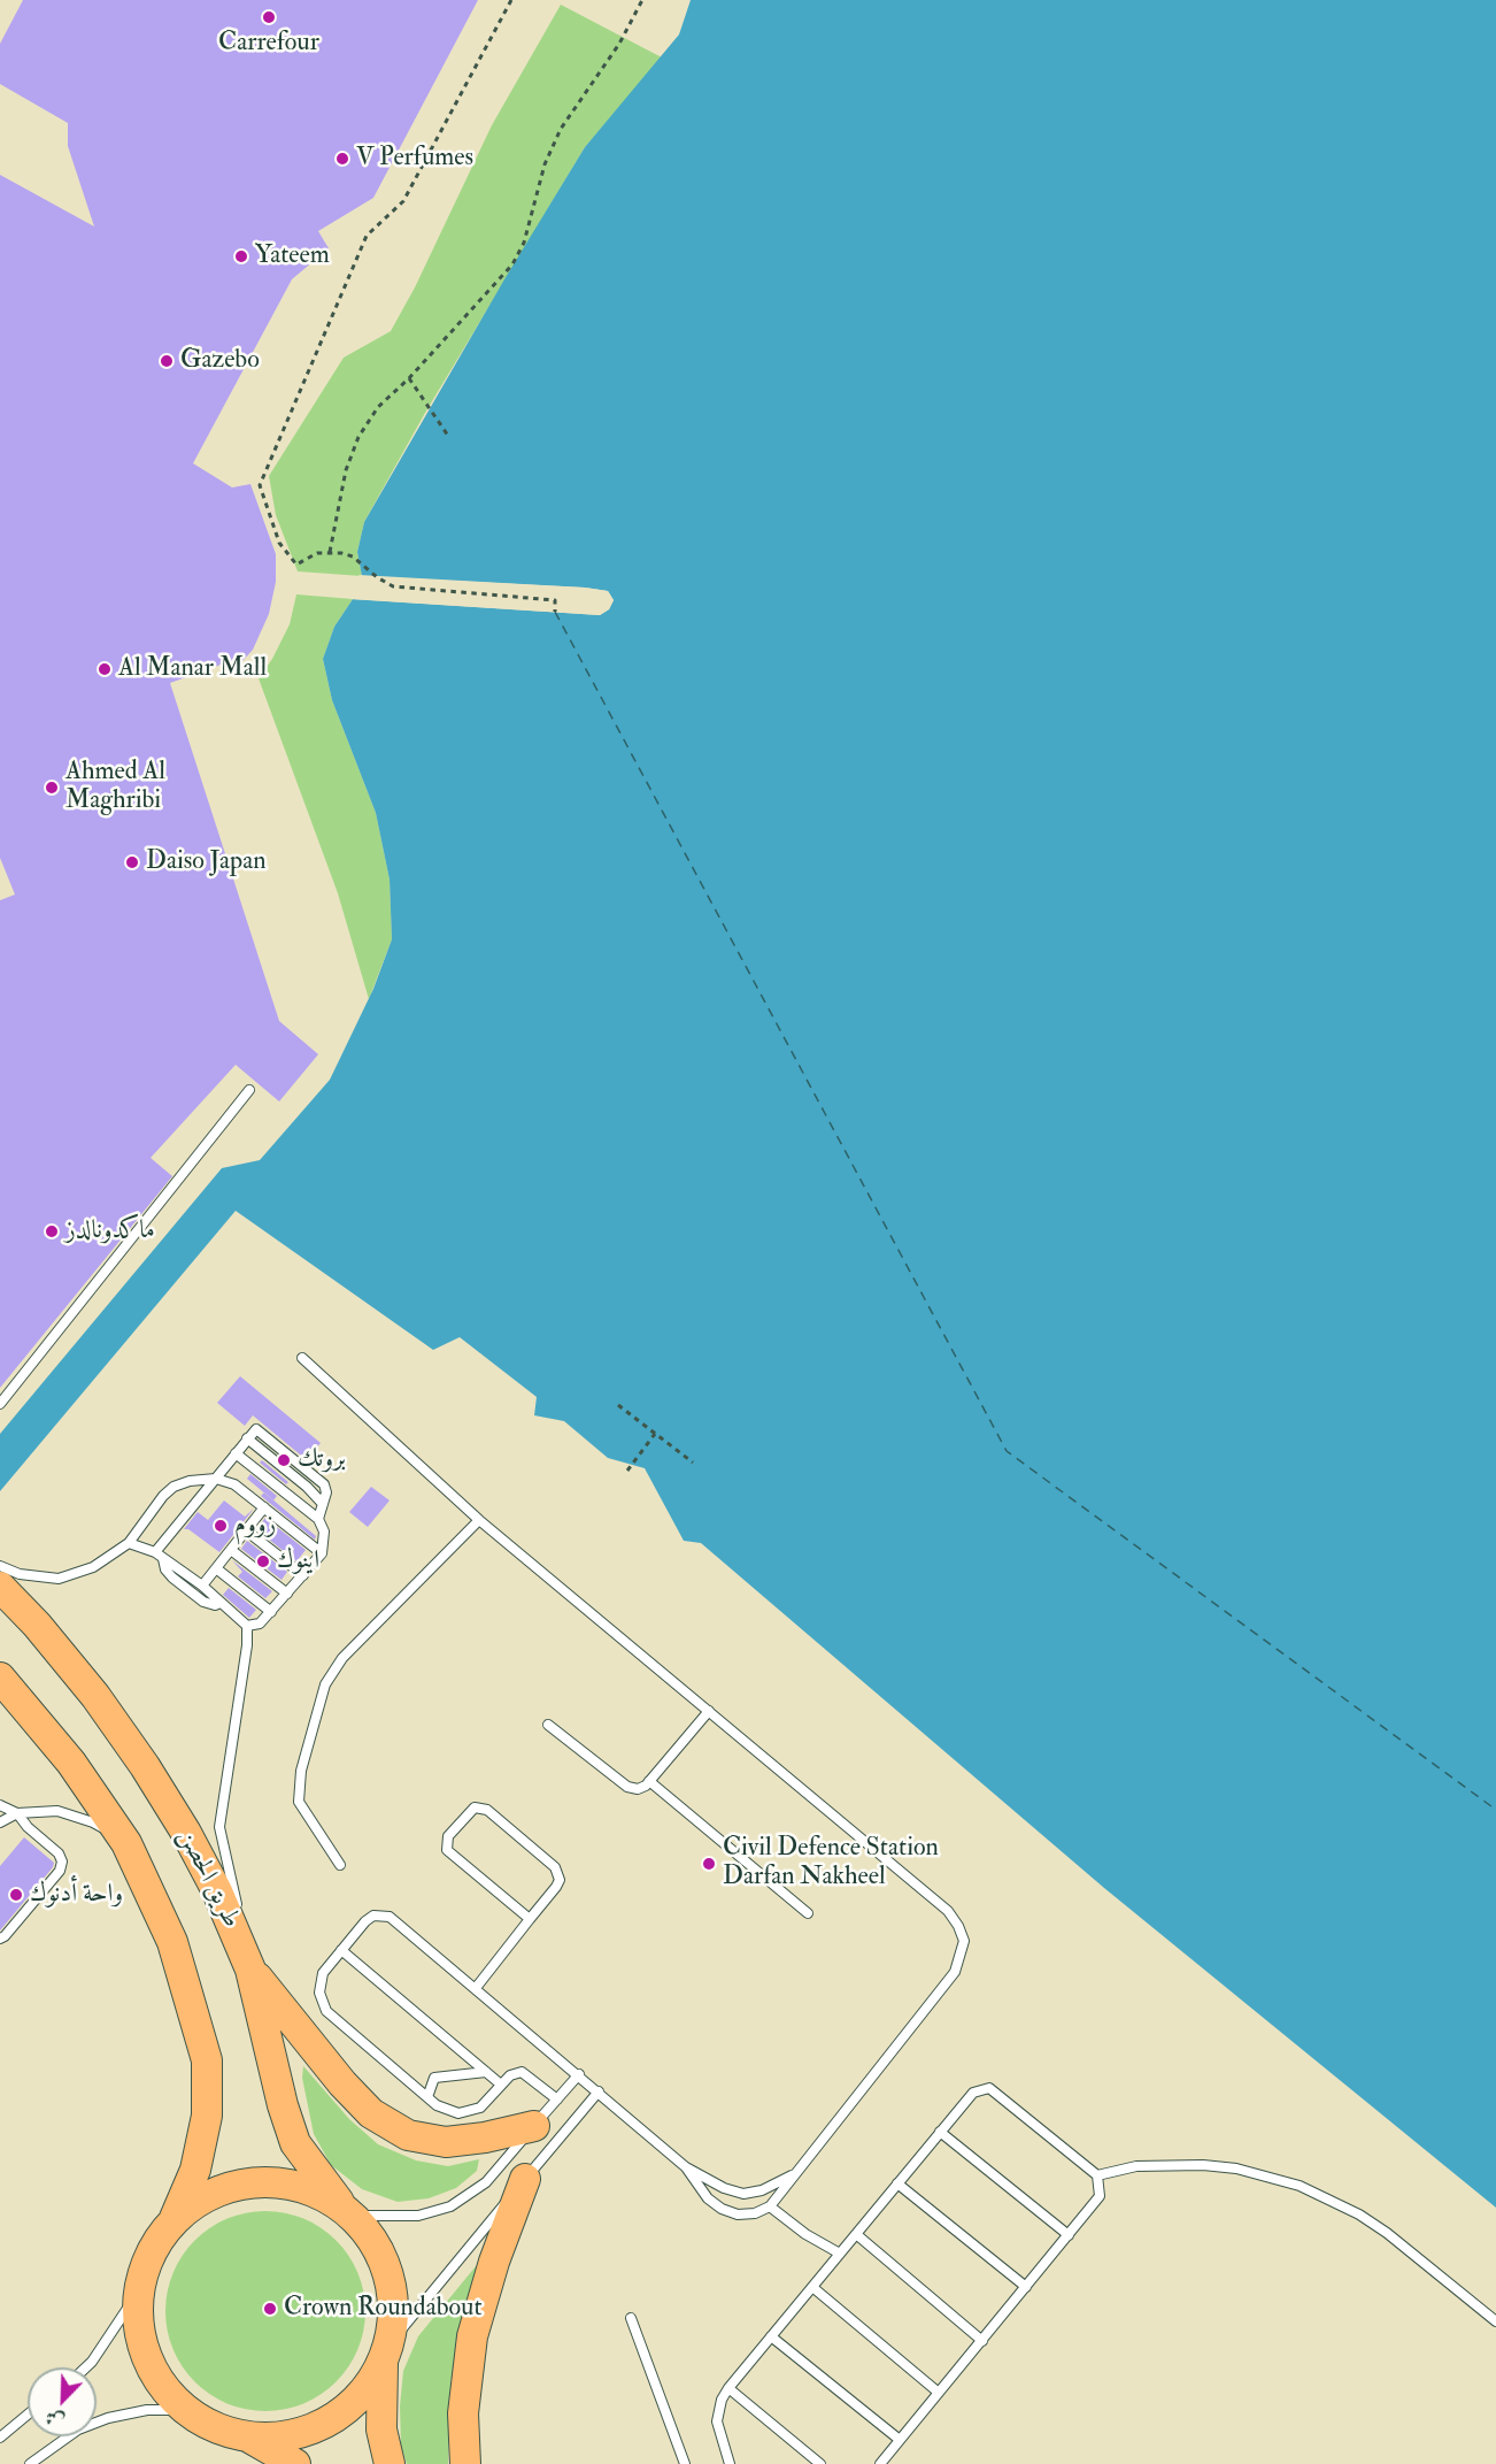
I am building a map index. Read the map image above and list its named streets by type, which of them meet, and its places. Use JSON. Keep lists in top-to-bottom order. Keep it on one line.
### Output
{"streets":{"main road":["طريق الحصن"]},"places":["Carrefour","V Perfumes","Yateem","Gazebo","Al Manar Mall","Ahmed Al Maghribi","Daiso Japan","ماكدونالدز","بروتك","زووم","اينوك","Civil Defence Station Darfan Nakheel","واحة أدنوك","Crown Roundabout"],"north":"bottom left"}
